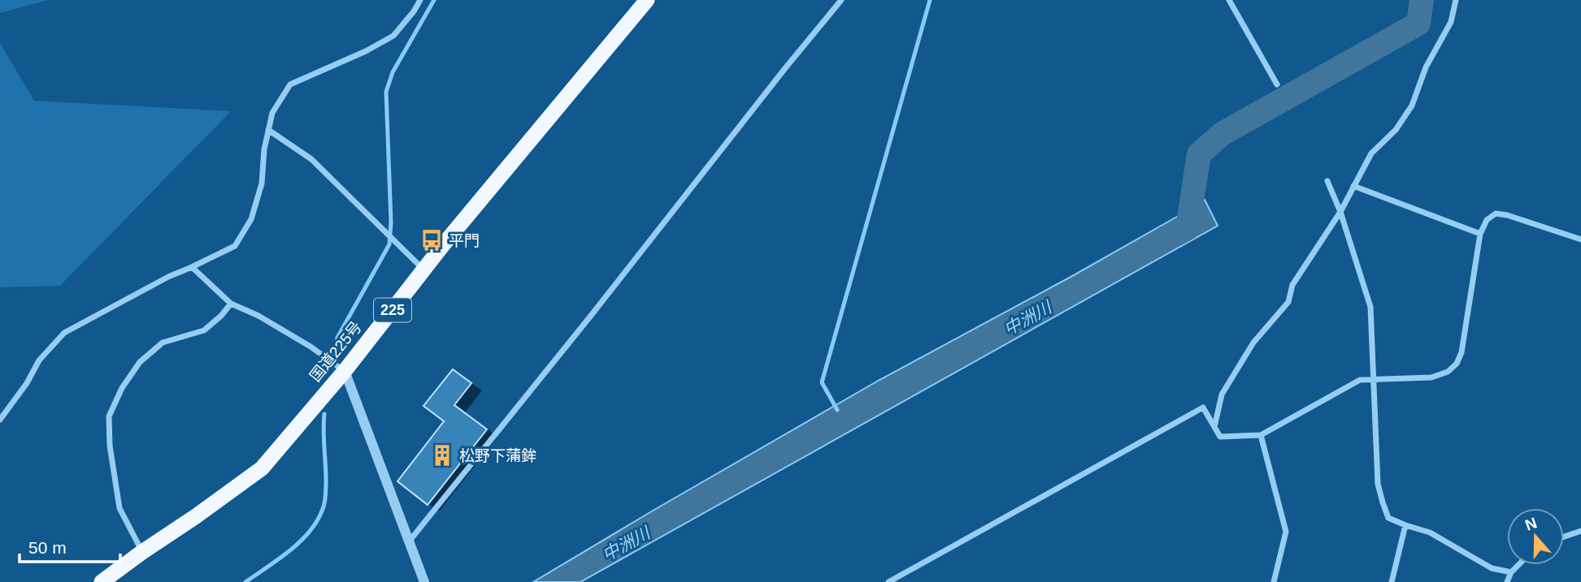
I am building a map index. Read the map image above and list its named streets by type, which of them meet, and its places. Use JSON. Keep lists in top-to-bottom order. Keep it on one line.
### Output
{"streets":{"highway":["225","国道225号"]},"water":["中洲川"],"places":{"bus stop":["平門"],"building":["松野下蒲鉾"]},"scale_bar":"50 m","north":"top"}
